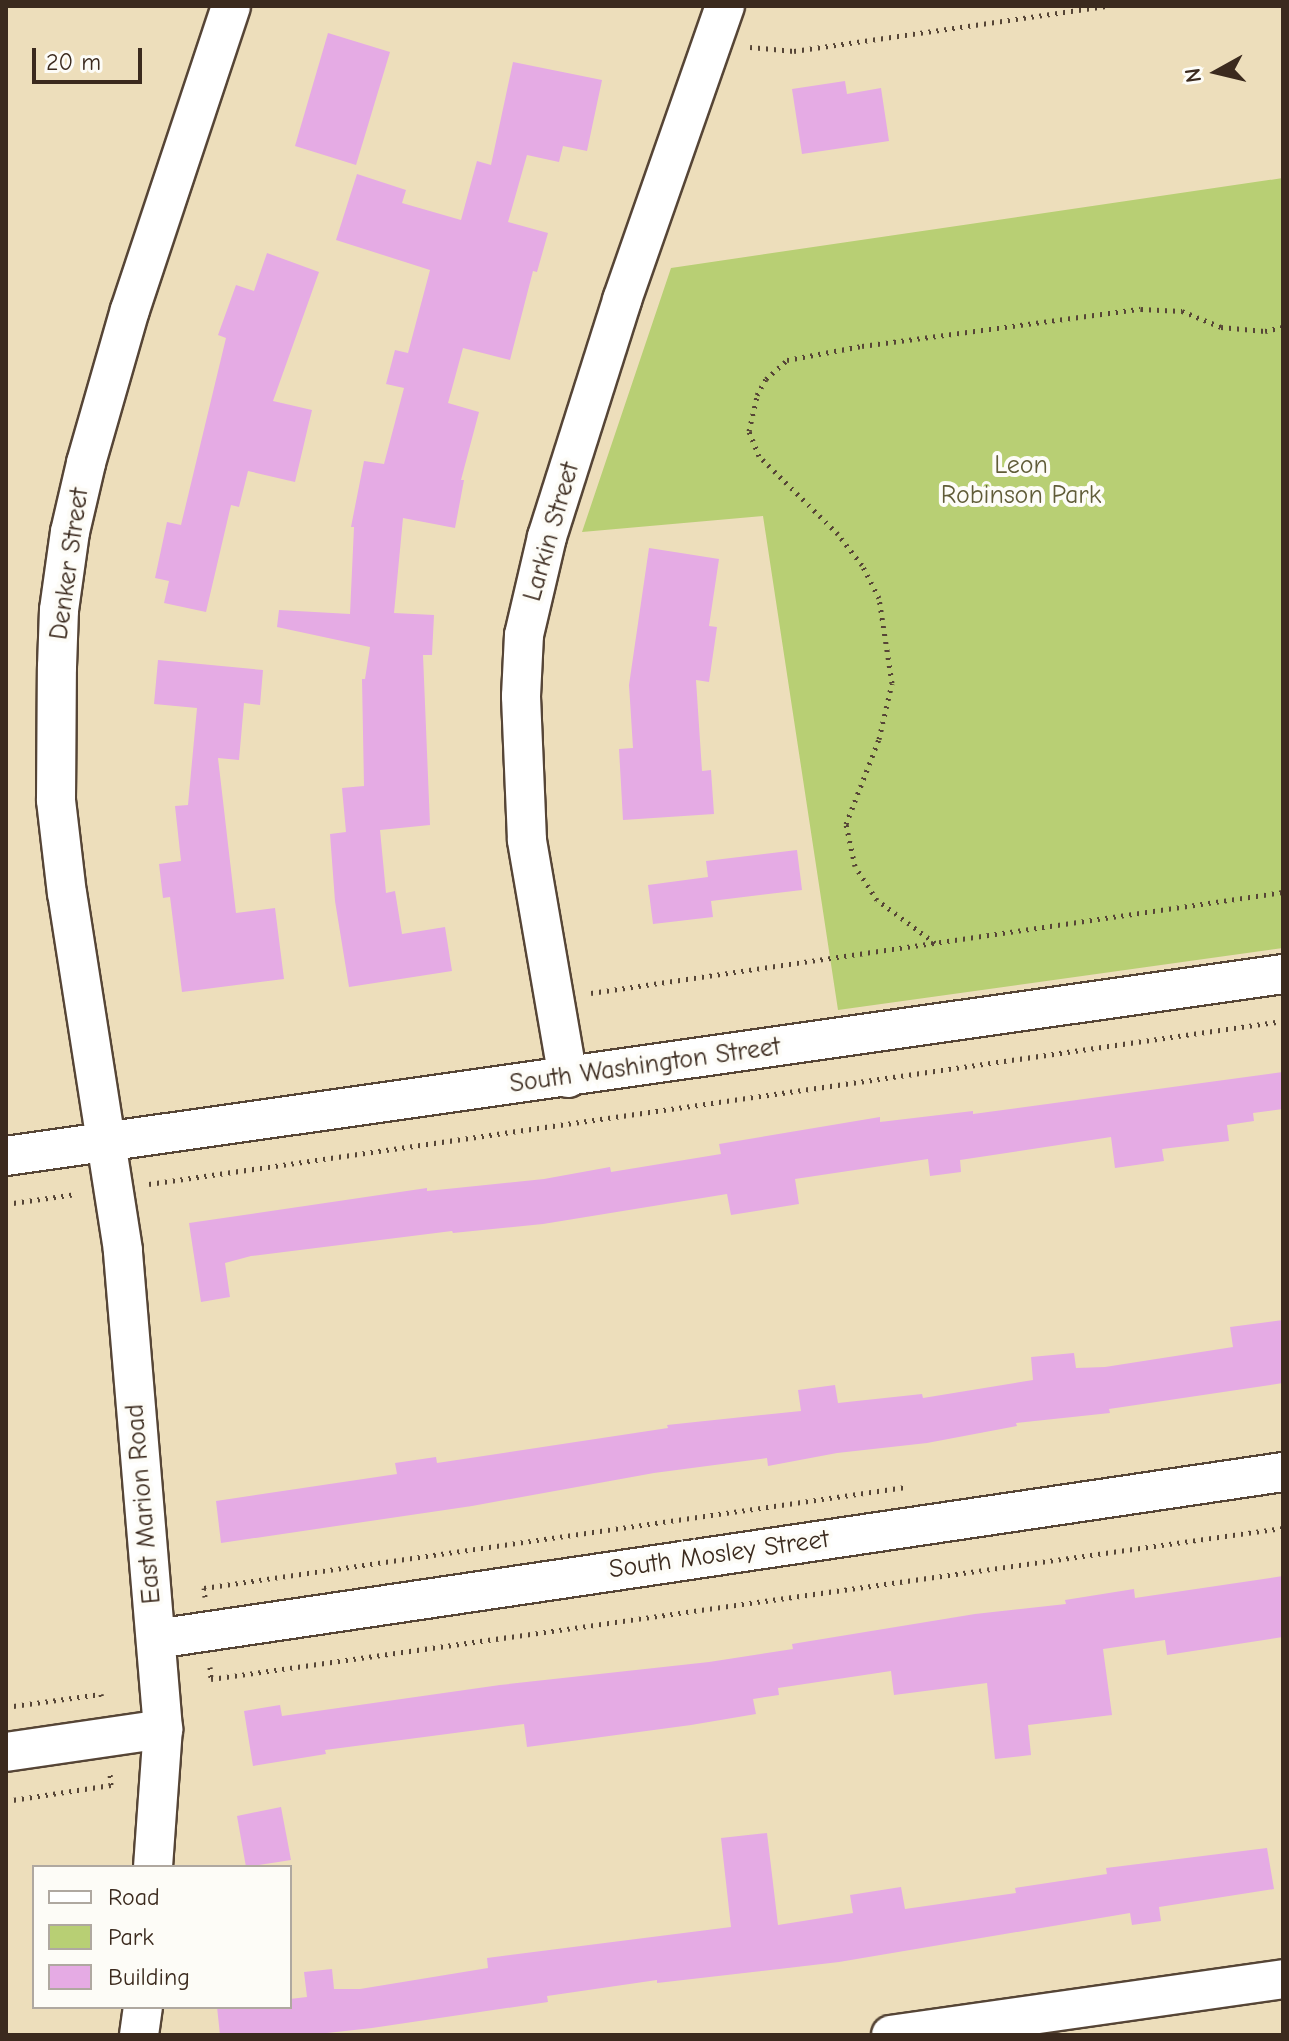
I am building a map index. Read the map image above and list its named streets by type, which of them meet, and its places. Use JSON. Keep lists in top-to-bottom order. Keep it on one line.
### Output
{"streets":{"street":["Larkin Street","Denker Street","South Washington Street","East Marion Road","South Mosley Street"]},"crossings":[["Larkin Street","South Washington Street"],["Denker Street","South Washington Street"],["Denker Street","East Marion Road"],["South Washington Street","East Marion Road"],["East Marion Road","South Mosley Street"]],"parks":["Leon Robinson Park"],"legend":["Road","Park","Building"],"scale_bar":"20 m","north":"left"}
